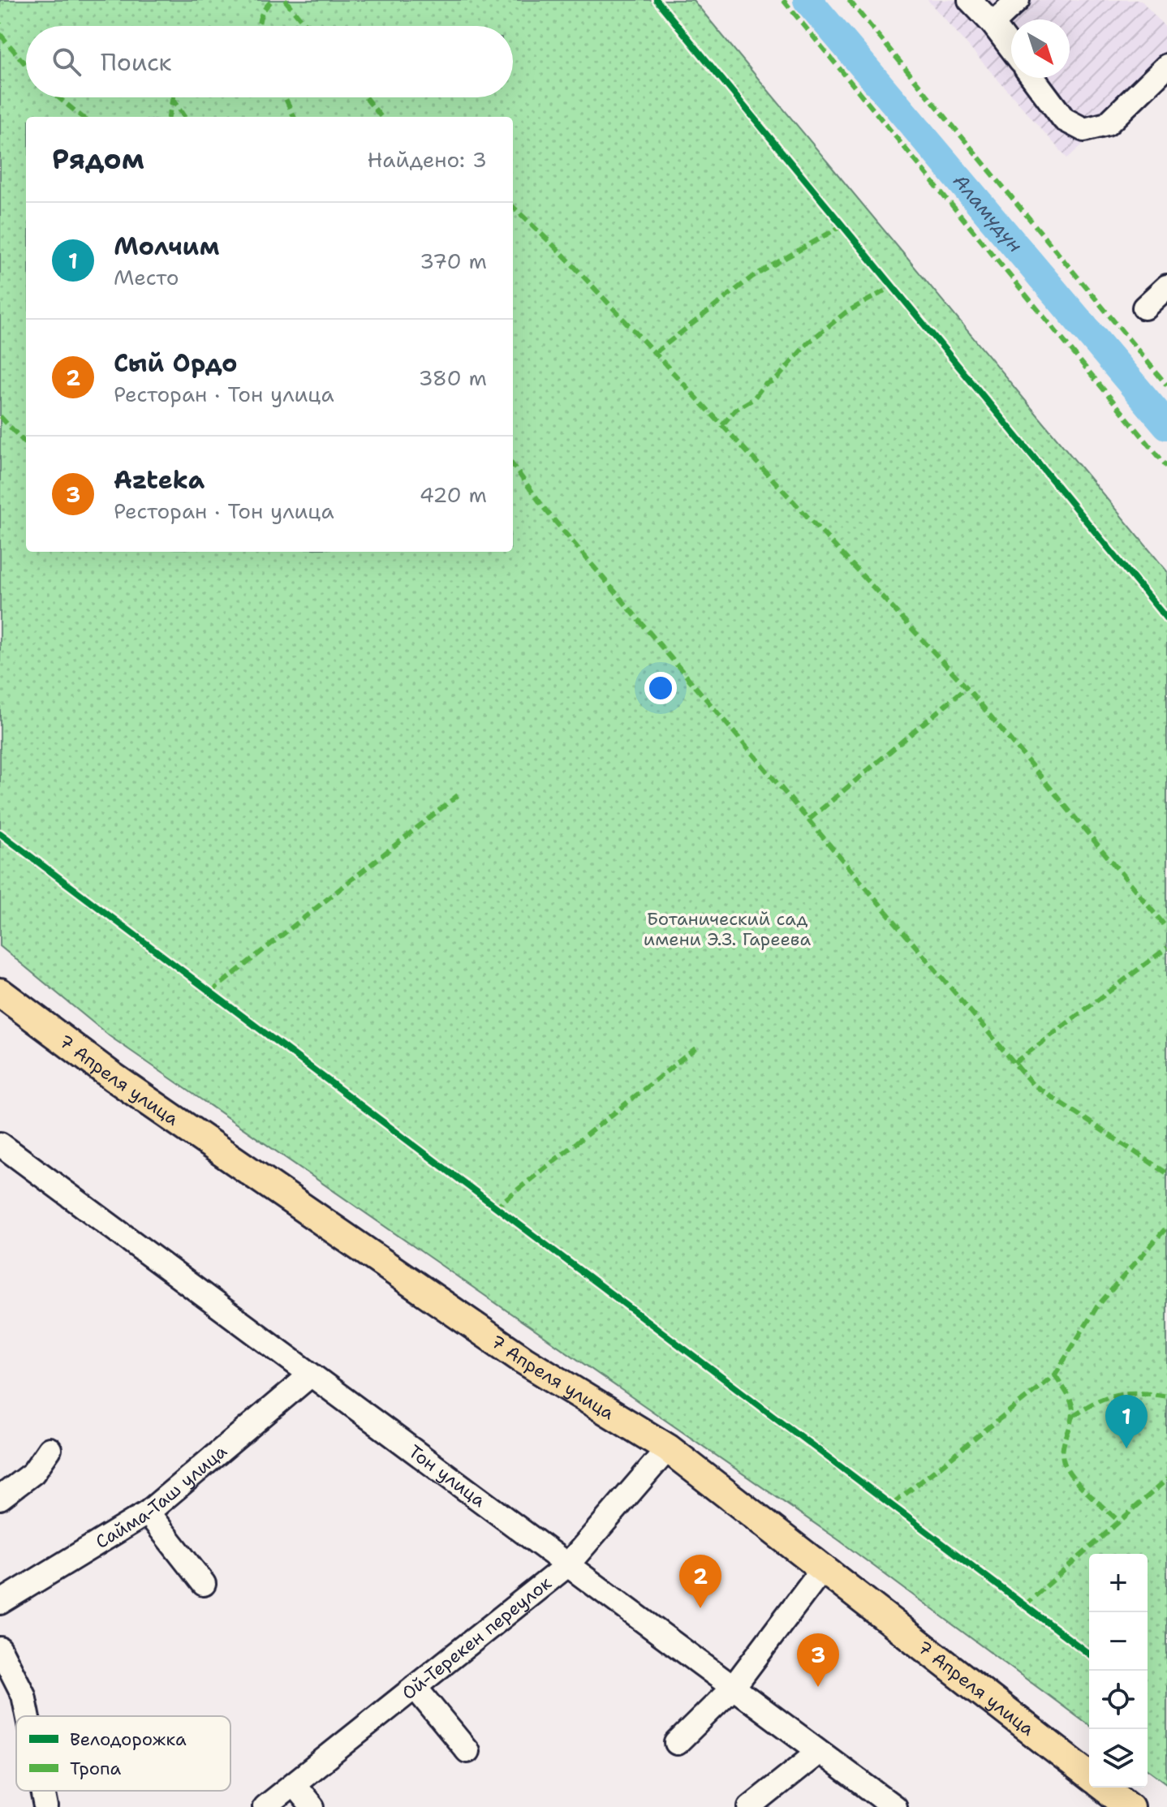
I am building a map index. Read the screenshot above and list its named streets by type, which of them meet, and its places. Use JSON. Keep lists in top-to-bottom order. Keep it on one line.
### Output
{"streets":{"main road":["7 Апреля улица"],"street":["Тон улица","Сайма-Таш улица","Ой-Терекен переулок"]},"crossings":[["7 Апреля улица","Ой-Терекен переулок"],["Тон улица","Сайма-Таш улица"],["Тон улица","Ой-Терекен переулок"]],"water":["Аламүдүн"],"parks":["Ботанический сад имени Э.З. Гареева"],"legend":["Велодорожка","Тропа"],"north":"bottom right","page":{"search":"Поиск","heading":["Рядом","Найдено: 3"],"list":[{"mark":"1","name":"Молчим","note":"Место","value":"370 m"},{"mark":"2","name":"Сый Ордо","note":"Ресторан · Тон улица","value":"380 m"},{"mark":"3","name":"Azteka","note":"Ресторан · Тон улица","value":"420 m"}],"pins":["1","2","3"],"map_buttons":["+","−"]}}
